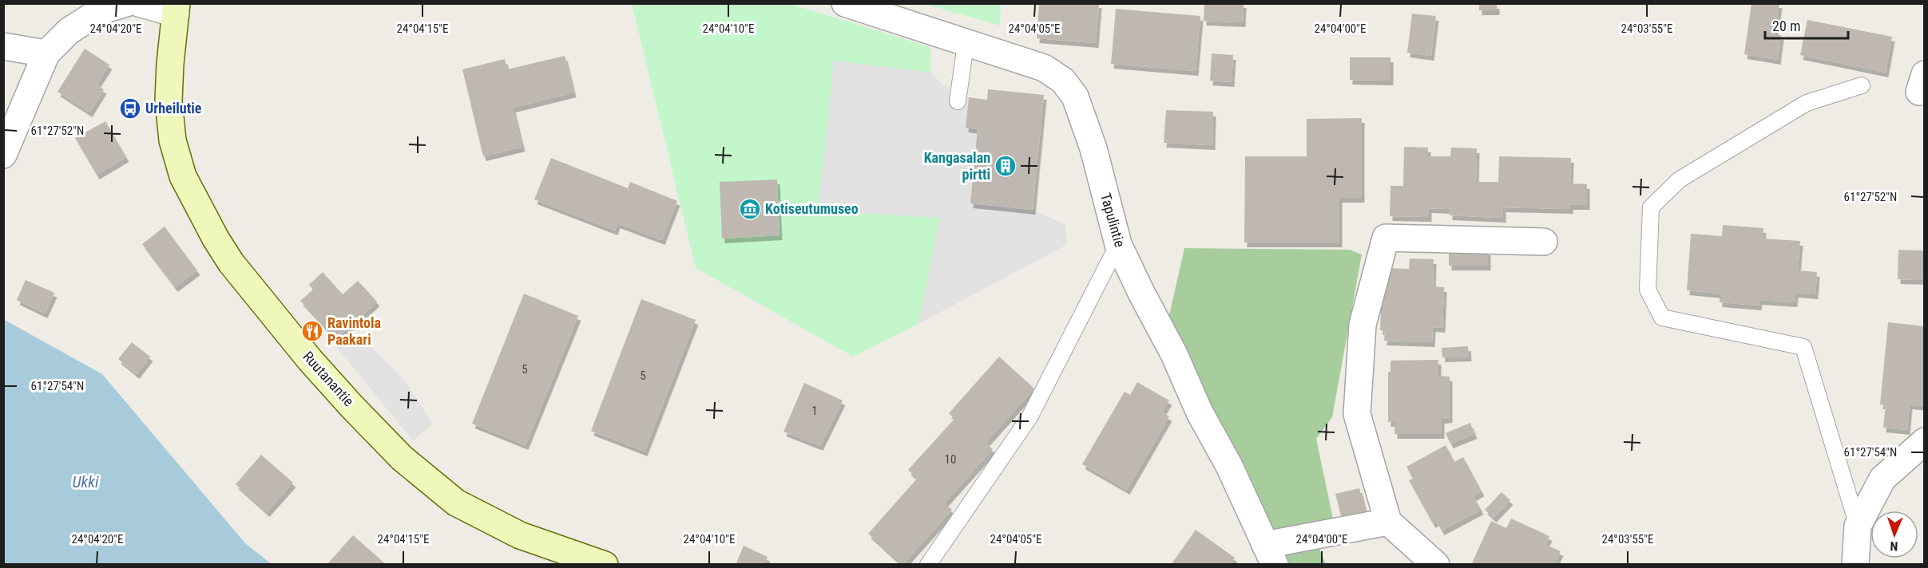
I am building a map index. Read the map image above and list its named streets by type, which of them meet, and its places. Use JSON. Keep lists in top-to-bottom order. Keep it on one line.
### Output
{"streets":{"main road":["Ruutanantie"],"street":["Tapulintie"]},"water":["Ukki"],"places":{"bus stop":["Urheilutie"],"building":["Kangasalan pirtti"],"museum":["Kotiseutumuseo"],"restaurant":["Ravintola Paakari"]},"house_numbers":["5","5","1","10"],"scale_bar":"20 m","north":"bottom","coordinates":["24°04'20\"E","24°04'15\"E","24°04'10\"E","24°04'05\"E","24°04'00\"E","24°03'55\"E","61°27'52\"N","61°27'54\"N"]}
